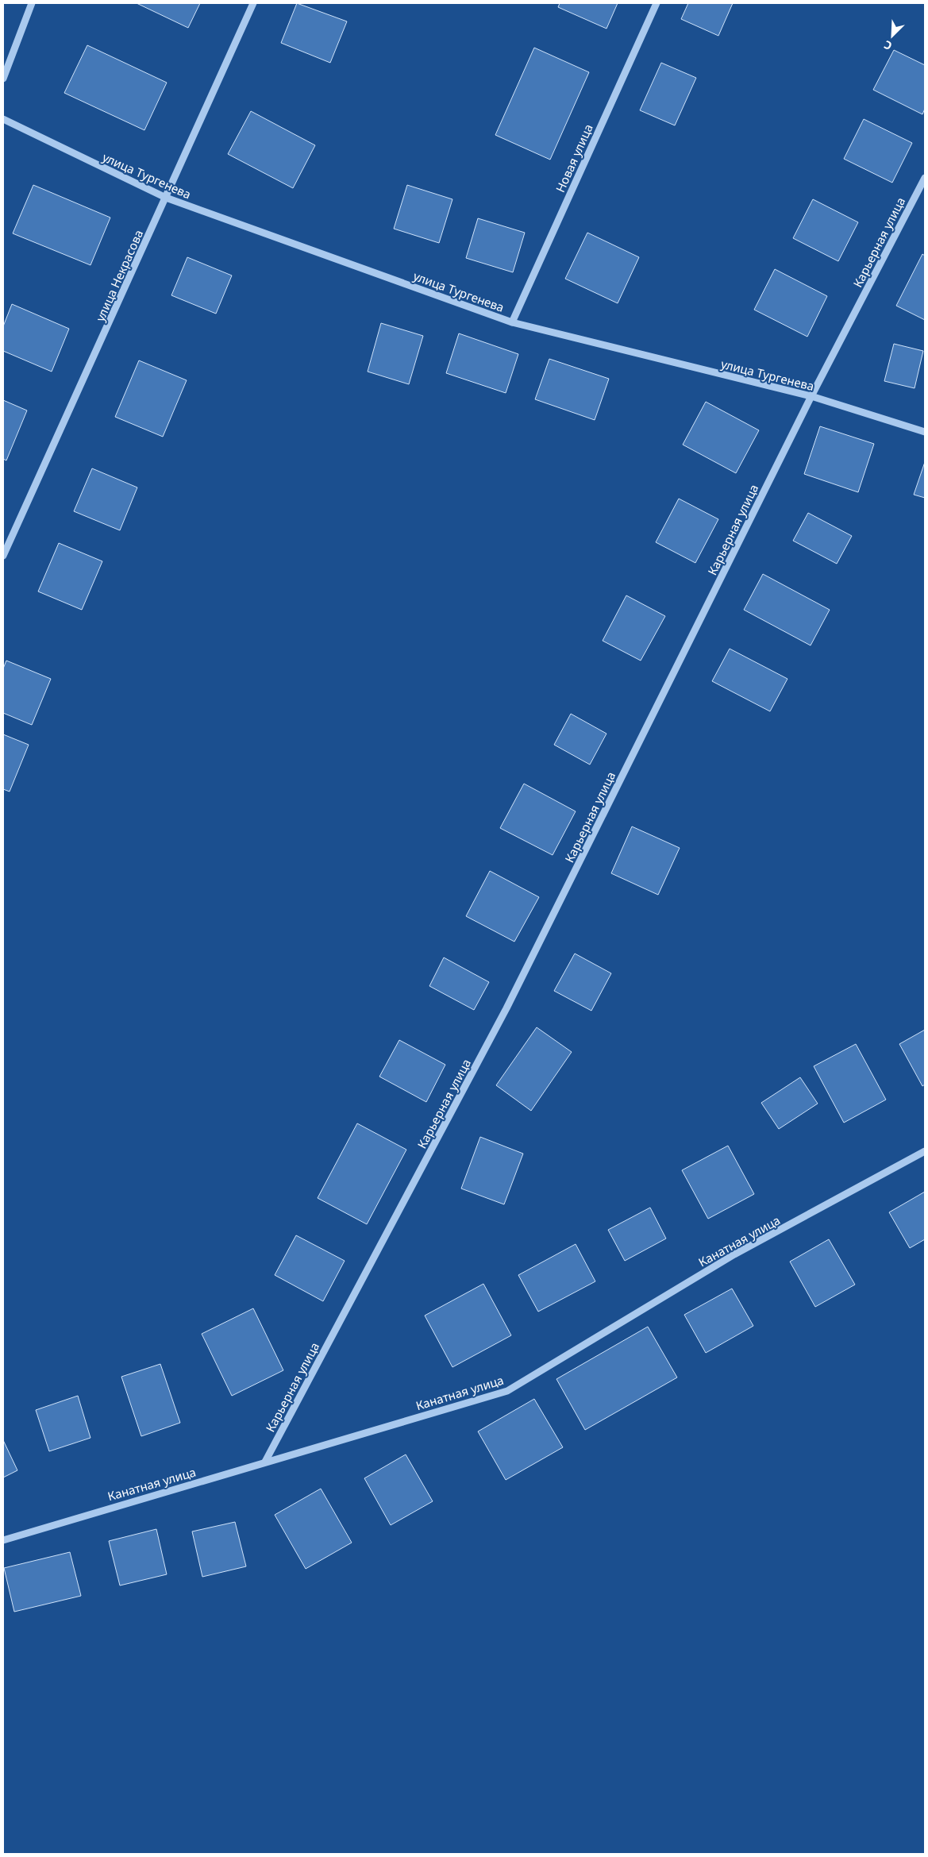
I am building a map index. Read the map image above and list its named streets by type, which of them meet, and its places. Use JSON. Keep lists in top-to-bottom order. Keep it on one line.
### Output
{"streets":{"street":["Новая улица","улица Тургенева","Карьерная улица","улица Некрасова","Канатная улица"]},"crossings":[["Новая улица","улица Тургенева"],["улица Тургенева","Карьерная улица"],["улица Тургенева","улица Некрасова"],["Карьерная улица","Канатная улица"]],"north":"bottom left"}
